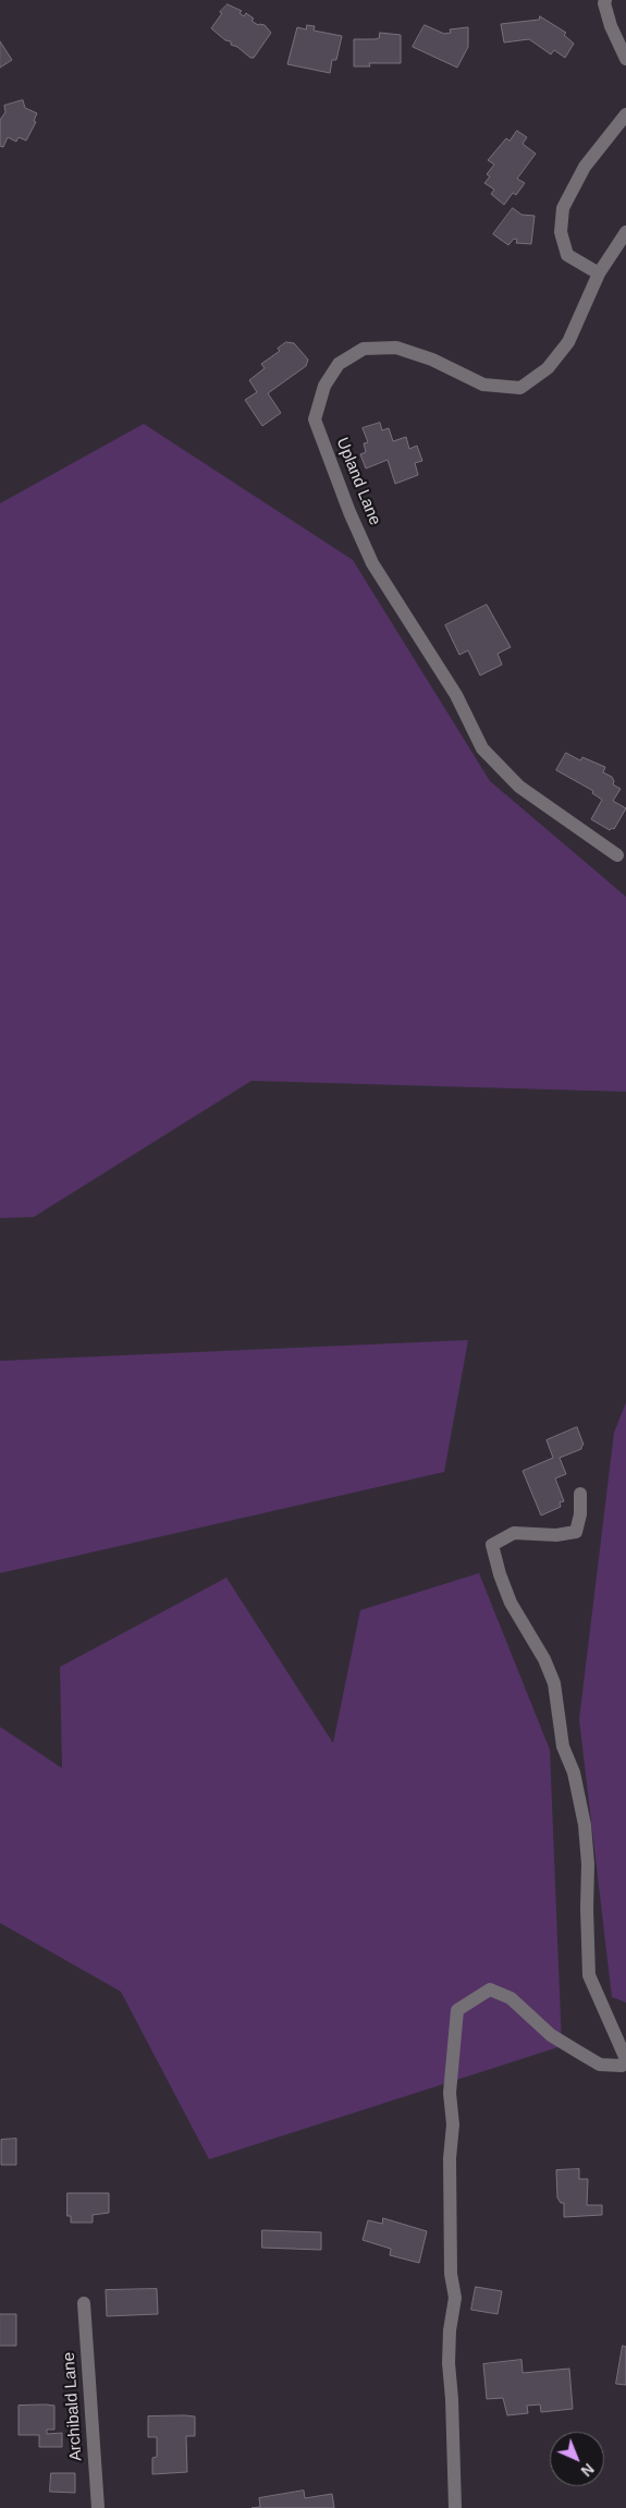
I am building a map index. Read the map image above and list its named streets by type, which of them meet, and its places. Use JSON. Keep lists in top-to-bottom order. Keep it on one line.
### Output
{"streets":{"street":["Upland Lane","Archibald Lane"]},"north":"bottom right"}
